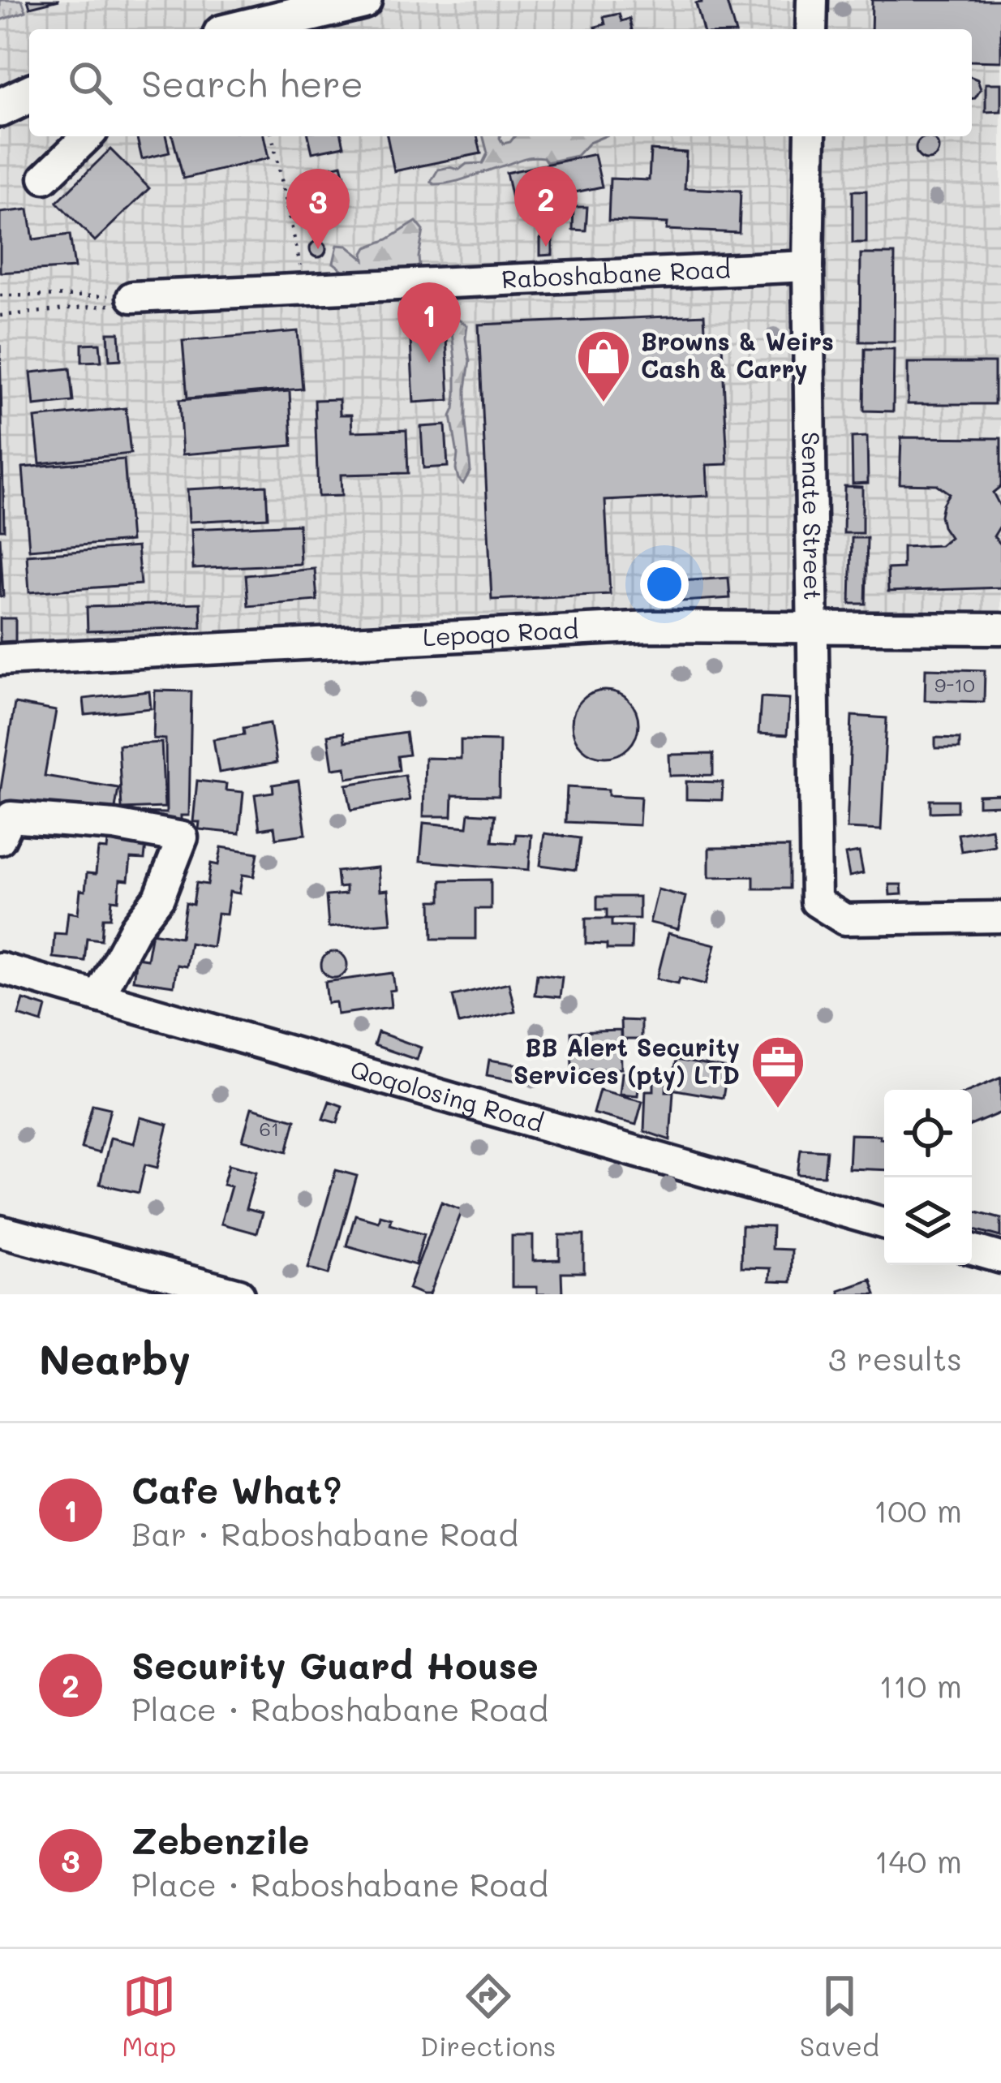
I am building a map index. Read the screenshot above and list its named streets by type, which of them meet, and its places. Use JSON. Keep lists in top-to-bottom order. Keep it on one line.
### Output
{"streets":{"street":["Raboshabane Road","Senate Street","Lepoqo Road","Qoqolosing Road"]},"crossings":[["Raboshabane Road","Senate Street"],["Senate Street","Lepoqo Road"]],"places":{"shop":["Browns & Weirs Cash & Carry"],"office":["BB Alert Security Services (pty) LTD"]},"house_numbers":["9-10","61"],"page":{"search":"Search here","pins":["2","3","1"],"heading":["Nearby","3 results"],"list":[{"mark":"1","name":"Cafe What?","note":"Bar · Raboshabane Road","value":"100 m"},{"mark":"2","name":"Security Guard House","note":"Place · Raboshabane Road","value":"110 m"},{"mark":"3","name":"Zebenzile","note":"Place · Raboshabane Road","value":"140 m"}],"nav":["Map","Directions","Saved"]}}
